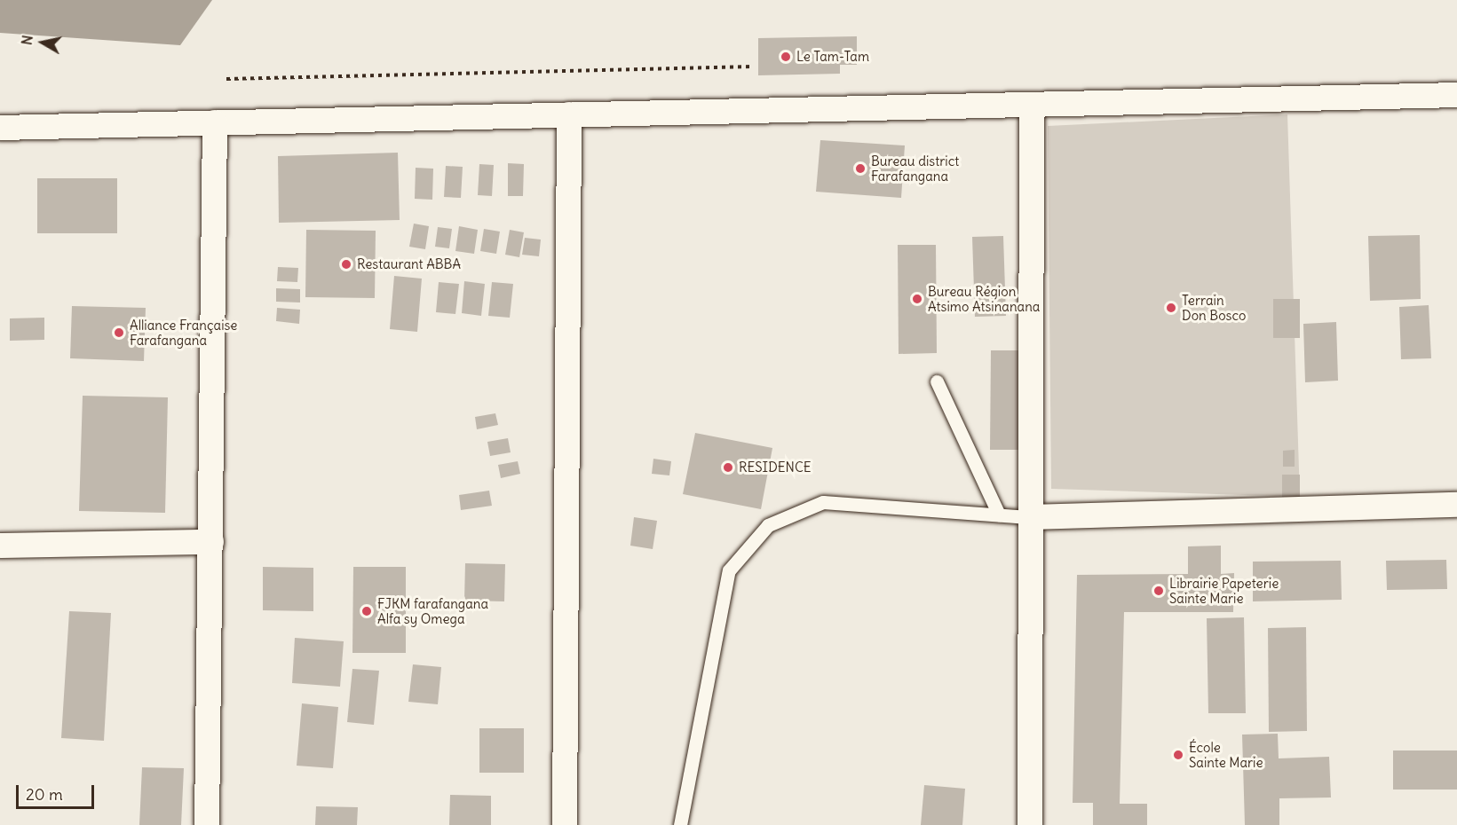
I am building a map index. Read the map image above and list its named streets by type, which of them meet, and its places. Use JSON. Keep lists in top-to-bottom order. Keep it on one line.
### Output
{"places":["Le Tam-Tam","Bureau district Farafangana","Restaurant ABBA","Bureau Région Atsimo Atsinanana","Terrain Don Bosco","Alliance Française Farafangana","RESIDENCE","Librairie Papeterie Sainte Marie","FJKM farafangana Alfa sy Omega","École Sainte Marie"],"scale_bar":"20 m","north":"left"}
